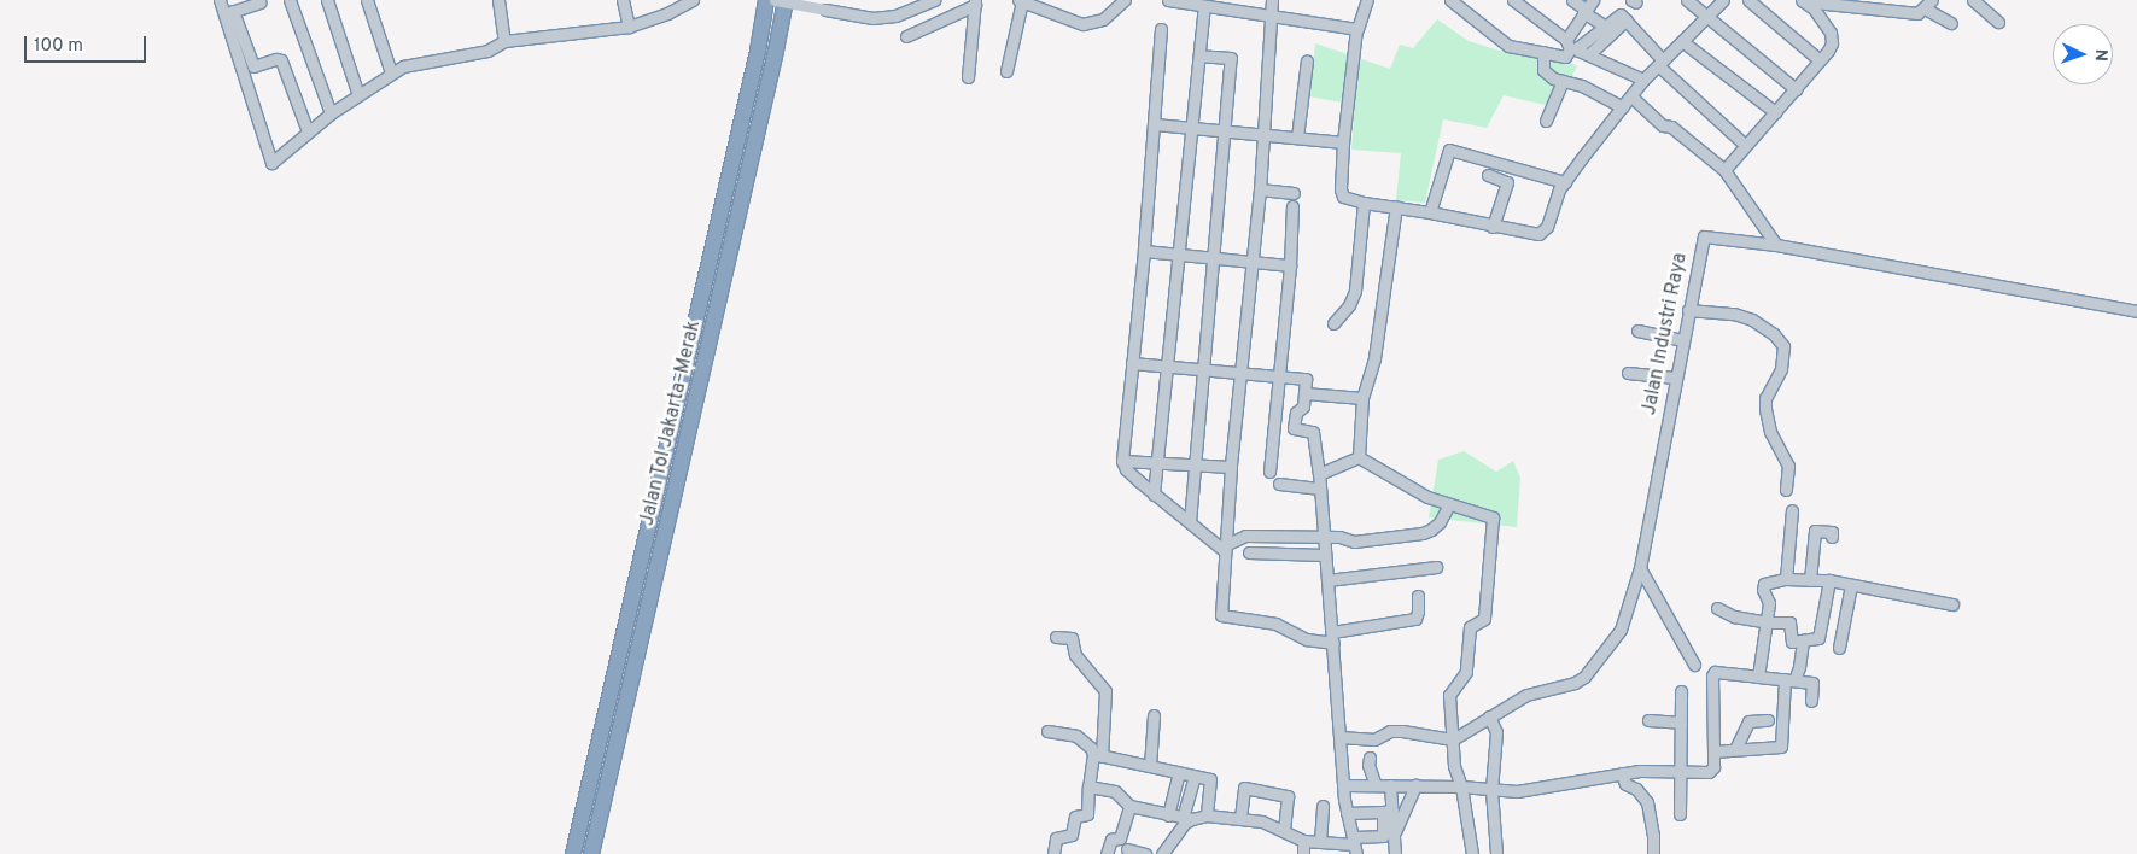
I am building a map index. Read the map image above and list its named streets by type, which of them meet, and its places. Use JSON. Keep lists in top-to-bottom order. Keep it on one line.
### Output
{"streets":{"highway":["Jalan Tol Jakarta–Merak"],"street":["Jalan Industri Raya"]},"scale_bar":"100 m","north":"right"}
